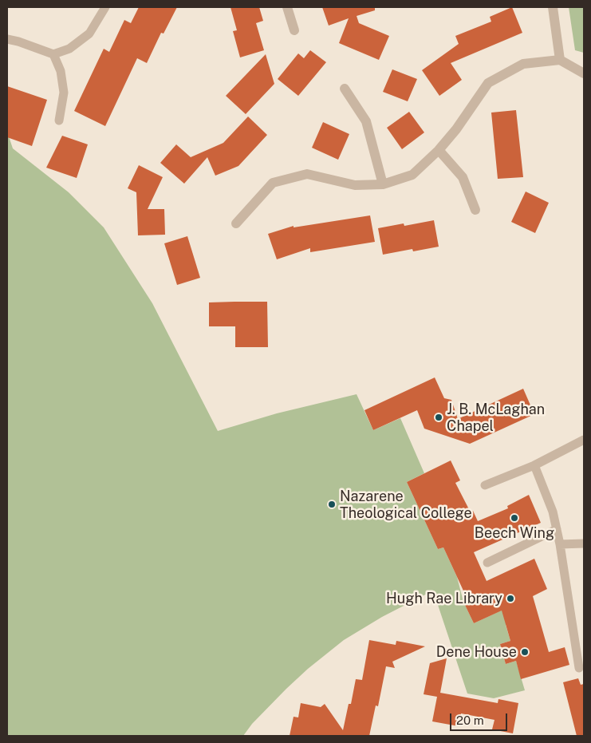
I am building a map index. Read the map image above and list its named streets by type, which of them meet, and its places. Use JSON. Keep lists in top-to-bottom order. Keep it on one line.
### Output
{"places":["J. B. McLaghan Chapel","Nazarene Theological College","Beech Wing","Hugh Rae Library","Dene House"],"scale_bar":"20 m"}
